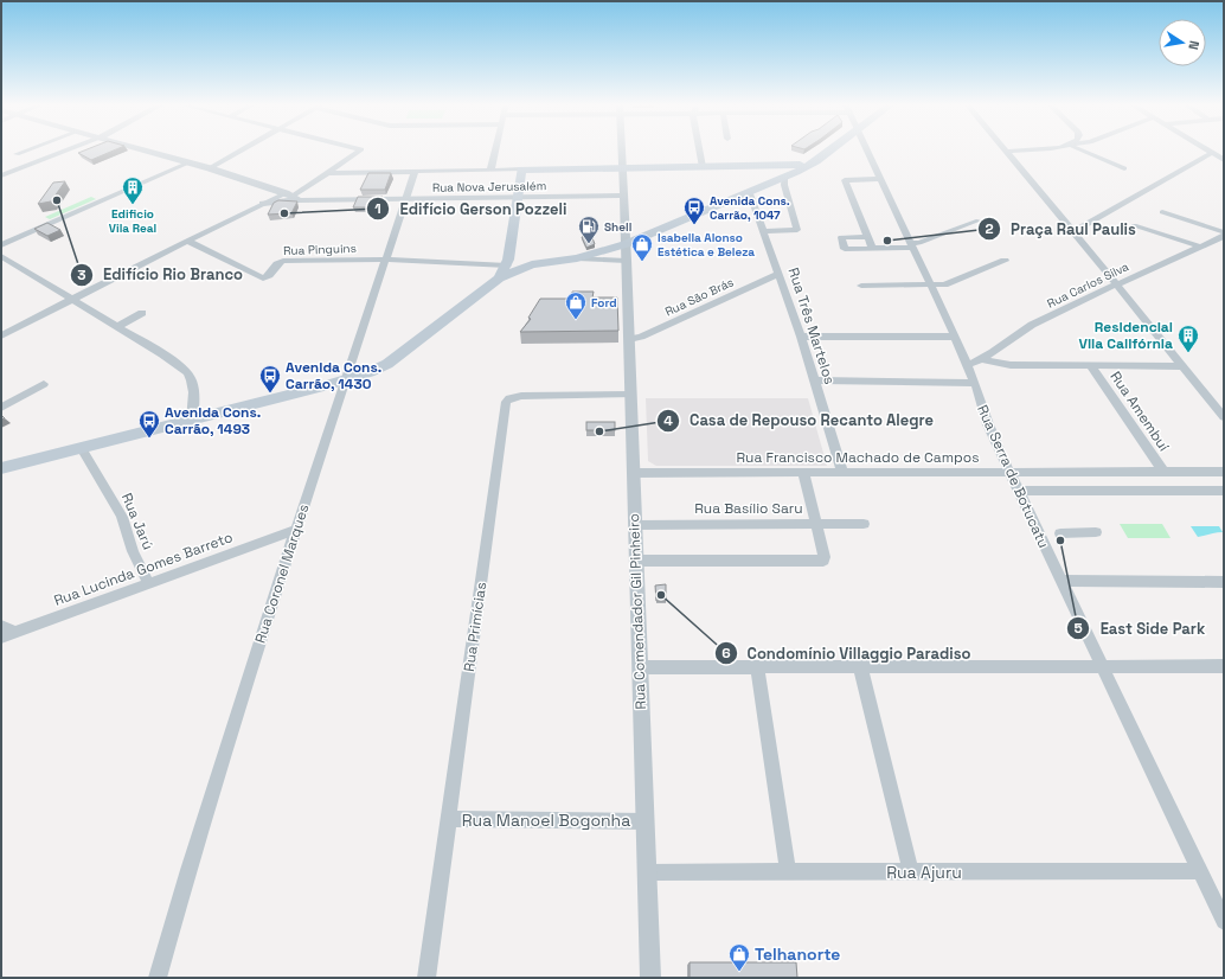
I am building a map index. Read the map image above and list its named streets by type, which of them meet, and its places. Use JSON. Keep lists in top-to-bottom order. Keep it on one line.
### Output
{"streets":{"street":["Rua Nova Jerusalém","Rua Pinguins","Rua Carlos Silva","Rua São Brás","Rua Três Martelos","Rua Amembuí","Rua Francisco Machado de Campos","Rua Serra de Botucatu","Rua Basílio Saru","Rua Jarú","Rua Lucinda Gomes Barreto","Rua Coronel Marques","Rua Comendador Gil Pinheiro","Rua Primícias","Rua Manoel Bogonha","Rua Ajuru"]},"crossings":[["Rua Nova Jerusalém","Rua Coronel Marques"],["Rua Nova Jerusalém","Rua Comendador Gil Pinheiro"],["Rua Pinguins","Rua Coronel Marques"],["Rua Carlos Silva","Rua Serra de Botucatu"],["Rua São Brás","Rua Três Martelos"],["Rua São Brás","Rua Comendador Gil Pinheiro"],["Rua Três Martelos","Rua Francisco Machado de Campos"],["Rua Amembuí","Rua Francisco Machado de Campos"],["Rua Francisco Machado de Campos","Rua Serra de Botucatu"],["Rua Francisco Machado de Campos","Rua Comendador Gil Pinheiro"],["Rua Serra de Botucatu","Rua Ajuru"],["Rua Basílio Saru","Rua Comendador Gil Pinheiro"],["Rua Jarú","Rua Lucinda Gomes Barreto"],["Rua Lucinda Gomes Barreto","Rua Coronel Marques"],["Rua Comendador Gil Pinheiro","Rua Primícias"],["Rua Comendador Gil Pinheiro","Rua Manoel Bogonha"],["Rua Comendador Gil Pinheiro","Rua Ajuru"],["Rua Primícias","Rua Manoel Bogonha"]],"places":{"other":["Edifício Rio Branco","Edifício Gerson Pozzeli","Praça Raul Paulis","Casa de Repouso Recanto Alegre","East Side Park","Condomínio Villaggio Paradiso"],"building":["Edificio Vila Real","Residencial Vila Califórnia"],"bus stop":["Avenida Cons. Carrão, 1047","Avenida Cons. Carrão, 1430","Avenida Cons. Carrão, 1493"],"fuel station":["Shell"],"shop":["Isabella Alonso Estética e Beleza","Ford","Telhanorte"]},"north":"right"}
